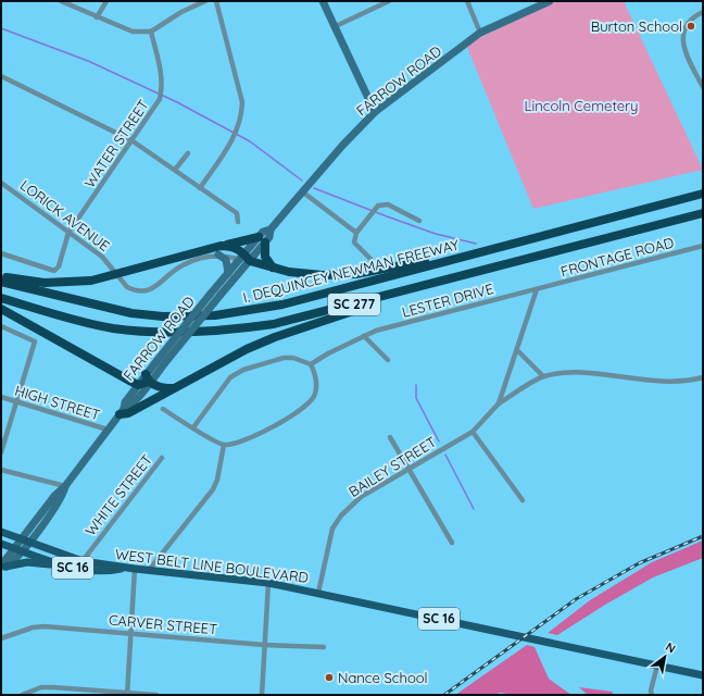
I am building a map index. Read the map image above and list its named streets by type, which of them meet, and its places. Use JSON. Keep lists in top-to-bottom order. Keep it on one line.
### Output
{"streets":{"highway":["I. DEQUINCEY NEWMAN FREEWAY","SC 277"],"main road":["FARROW ROAD","WEST BELT LINE BOULEVARD","SC 16"],"street":["WATER STREET","LORICK AVENUE","FRONTAGE ROAD","LESTER DRIVE","HIGH STREET","BAILEY STREET","WHITE STREET","CARVER STREET"]},"crossings":[["FARROW ROAD","HIGH STREET"],["FARROW ROAD","WEST BELT LINE BOULEVARD"],["FARROW ROAD","SC 16"],["WATER STREET","LORICK AVENUE"],["FRONTAGE ROAD","LESTER DRIVE"],["FRONTAGE ROAD","BAILEY STREET"],["LESTER DRIVE","BAILEY STREET"],["BAILEY STREET","WEST BELT LINE BOULEVARD"],["WHITE STREET","WEST BELT LINE BOULEVARD"],["WHITE STREET","SC 16"],["WEST BELT LINE BOULEVARD","SC 16"]],"parks":["Lincoln Cemetery"],"places":["Burton School","Nance School"],"north":"top right"}
